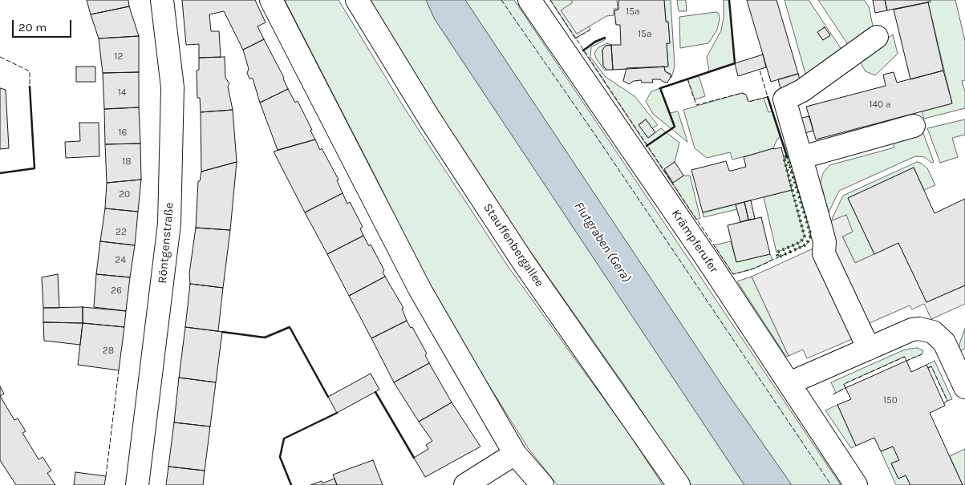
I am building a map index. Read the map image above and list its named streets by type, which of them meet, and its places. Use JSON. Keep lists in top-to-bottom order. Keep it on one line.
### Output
{"streets":{"main road":["Krämpferufer","Röntgenstraße","Stauffenbergallee"]},"water":["Flutgraben (Gera)"],"house_numbers":["15a","15a","12","14","140 a","16","18","20","22","24","26","28","150"],"scale_bar":"20 m"}
